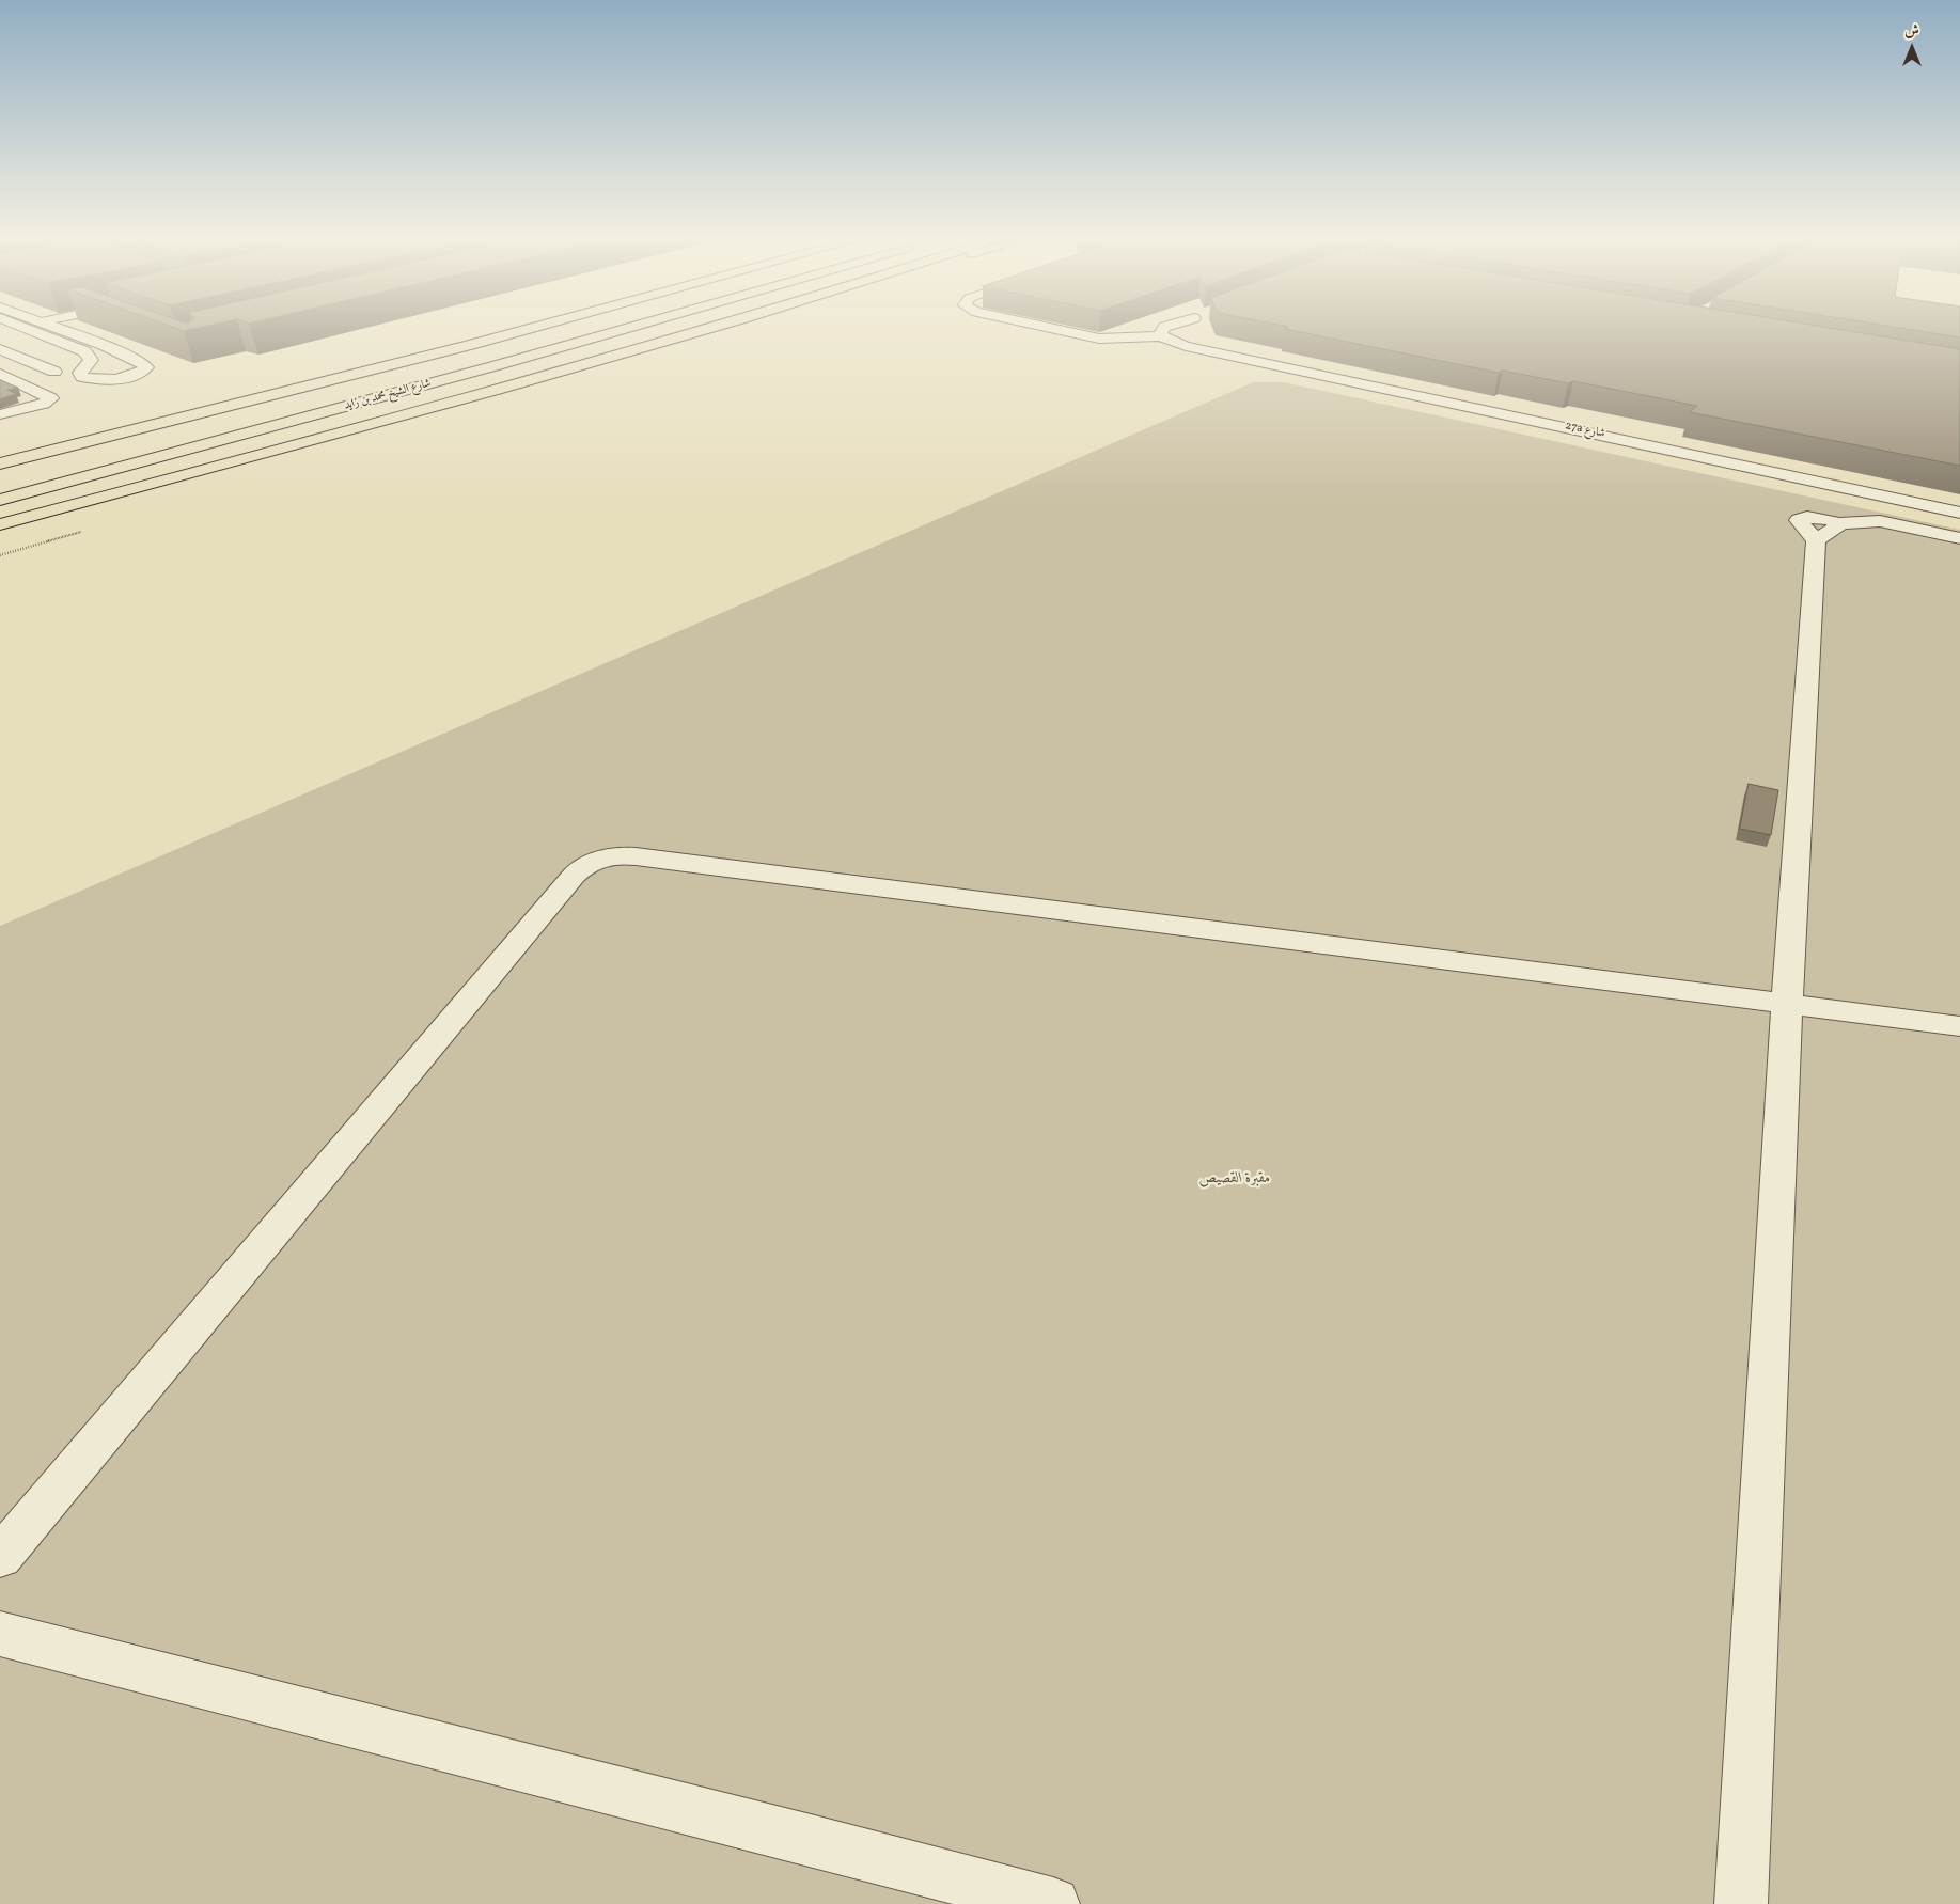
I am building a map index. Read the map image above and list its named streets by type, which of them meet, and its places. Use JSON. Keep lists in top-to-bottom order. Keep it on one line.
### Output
{"streets":{"highway":["شارع الشيخ محمد بن زايد"],"street":["27a شارع"]},"parks":["مقبرة القصيص"],"north":"top"}
